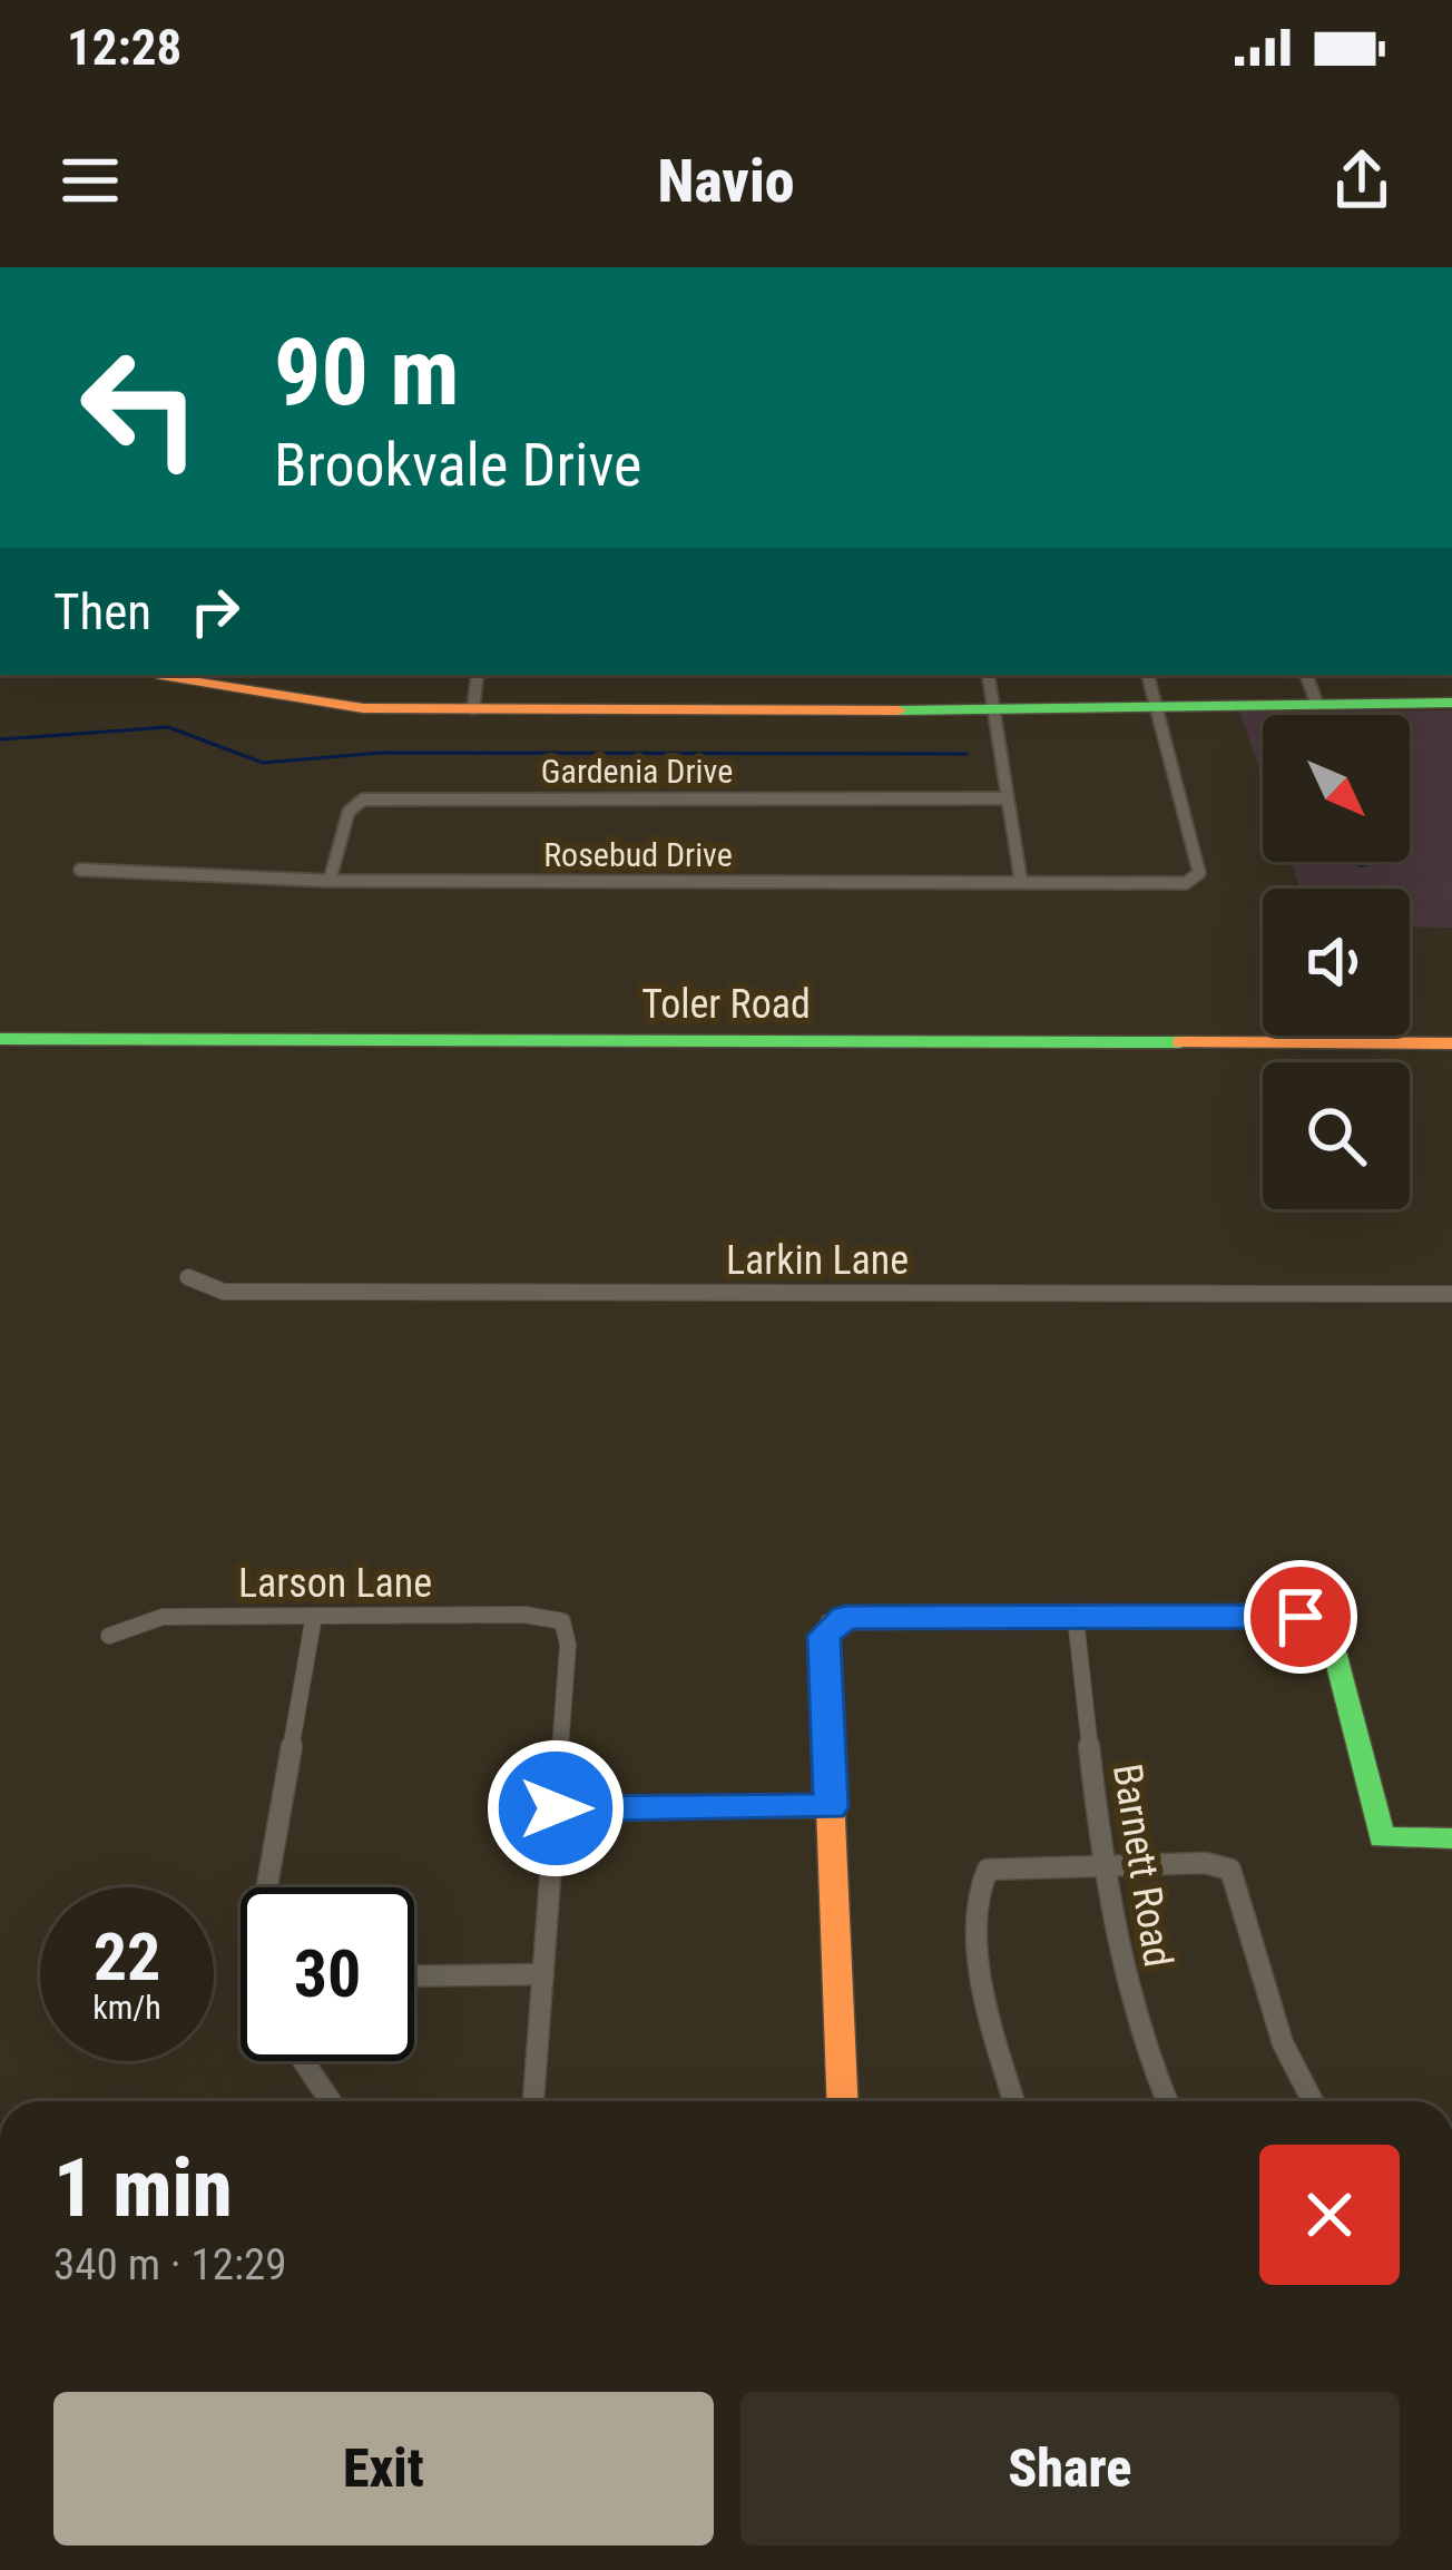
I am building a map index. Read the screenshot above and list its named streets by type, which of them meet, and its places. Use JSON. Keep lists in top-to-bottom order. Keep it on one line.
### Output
{"streets":{"street":["Gardenia Drive","Rosebud Drive","Toler Road","Larkin Lane","Larson Lane","Barnett Road"]},"crossings":[["Gardenia Drive","Rosebud Drive"]],"north":"bottom right","page":{"status":"12:28","header":"Navio","turn":["90 m","Brookvale Drive"],"then":"Then","speed":"22 km/h","limit":"30","heading":["1 min","340 m · 12:29"],"buttons":["Exit","Share"]}}
